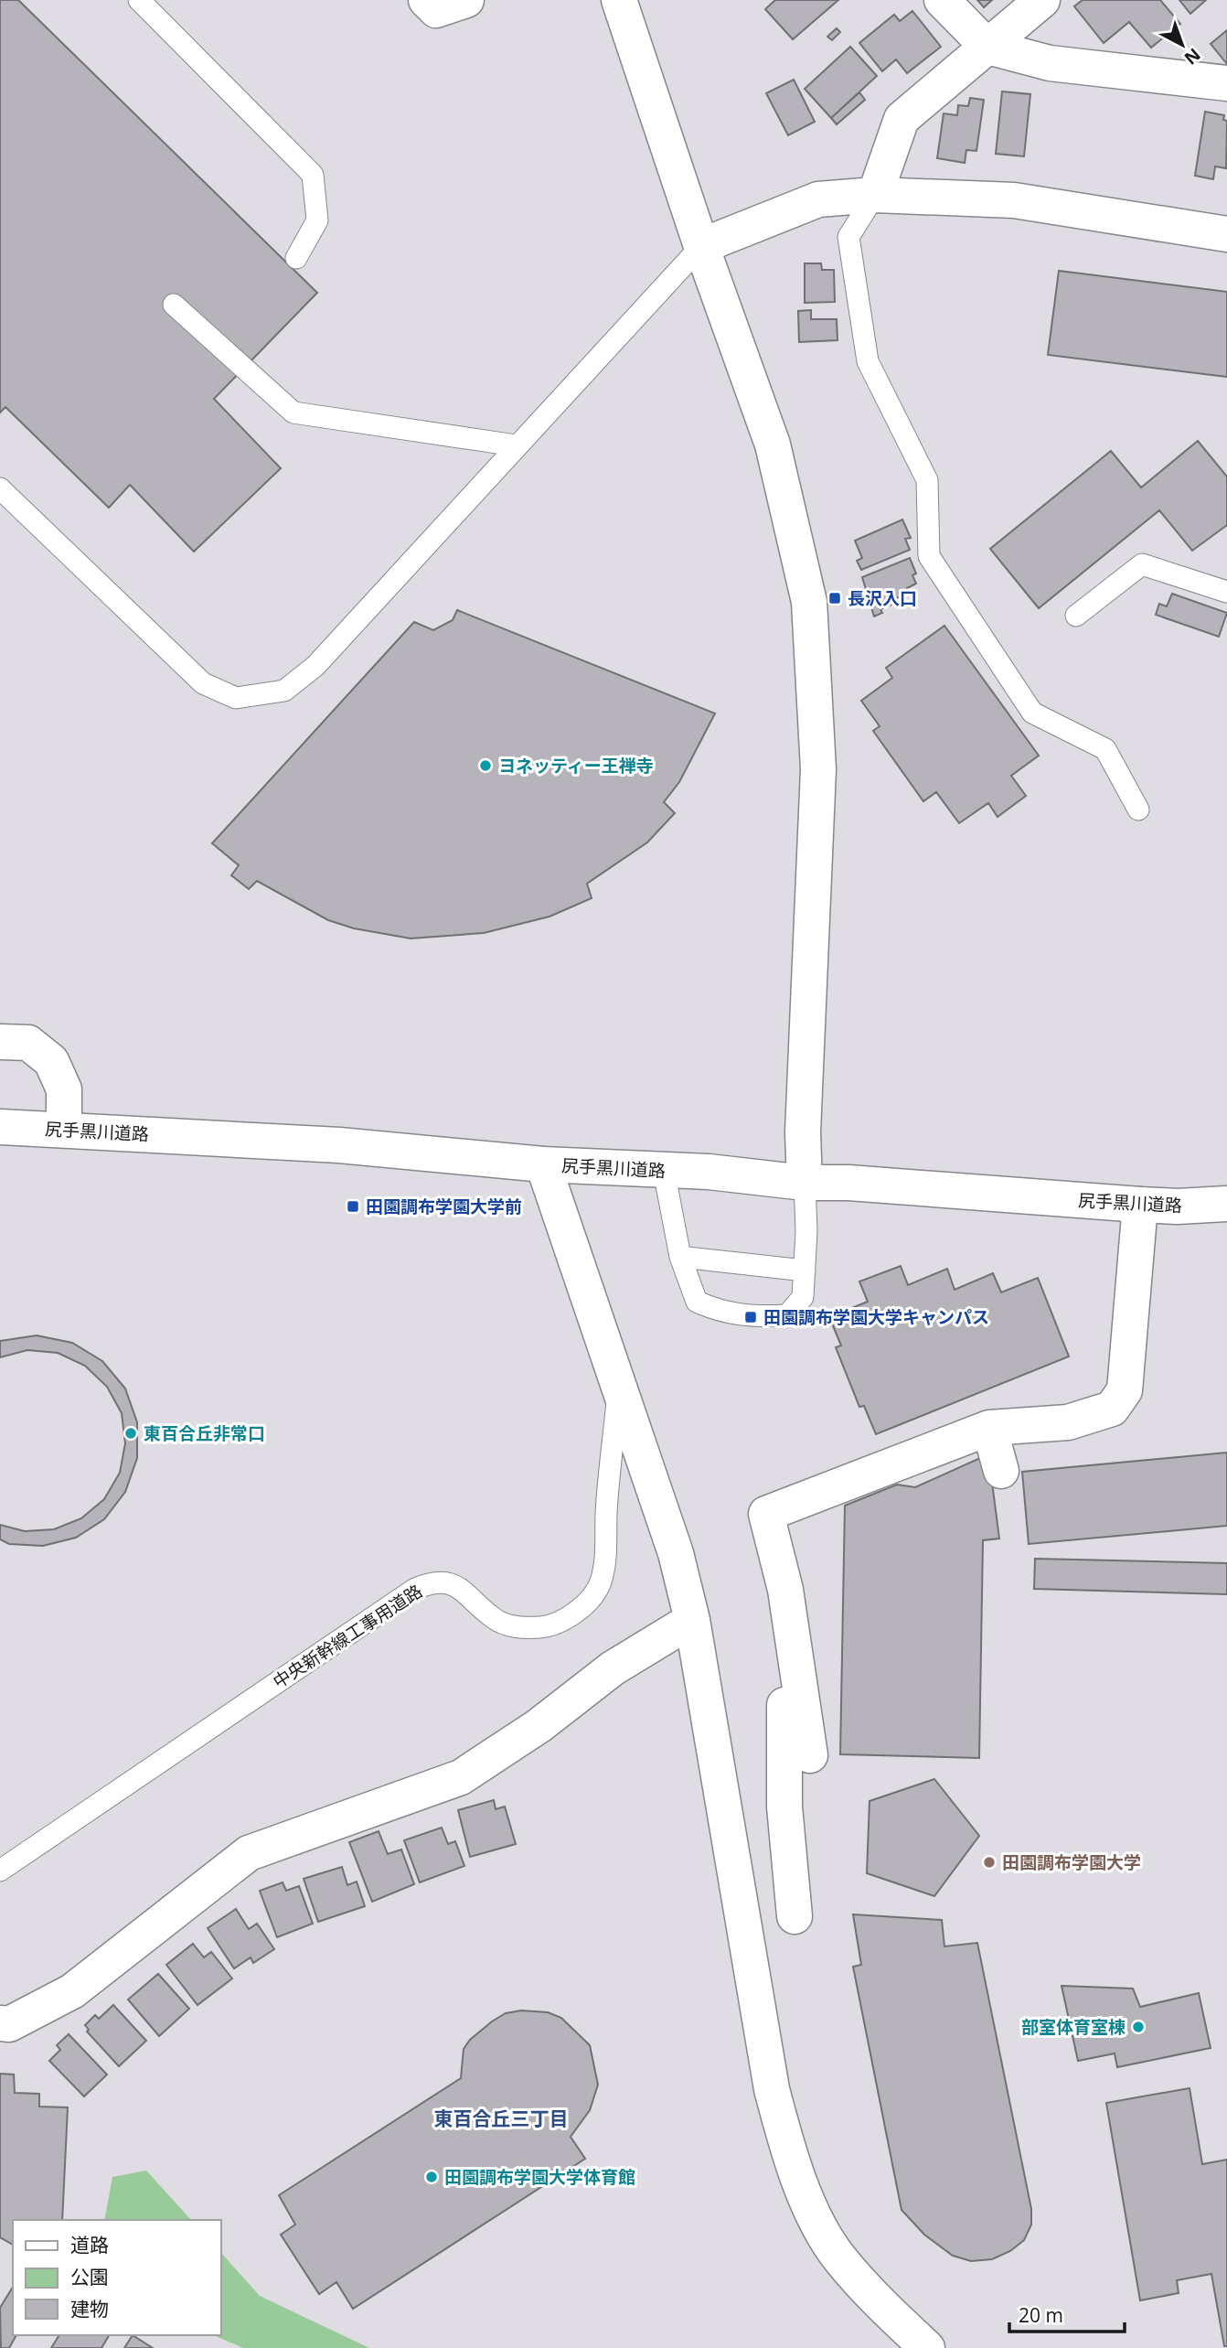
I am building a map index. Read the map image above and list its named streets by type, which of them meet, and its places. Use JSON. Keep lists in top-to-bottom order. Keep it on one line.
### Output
{"streets":{"street":["尻手黒川道路"],"lane":["中央新幹線工事用道路"]},"districts":["東百合丘三丁目"],"places":{"transit":["長沢入口","田園調布学園大学前","田園調布学園大学キャンパス"],"other":["ヨネッティー王禅寺","東百合丘非常口","田園調布学園大学","部室体育室棟","田園調布学園大学体育館"]},"legend":["道路","公園","建物"],"scale_bar":"20 m","north":"bottom right"}
